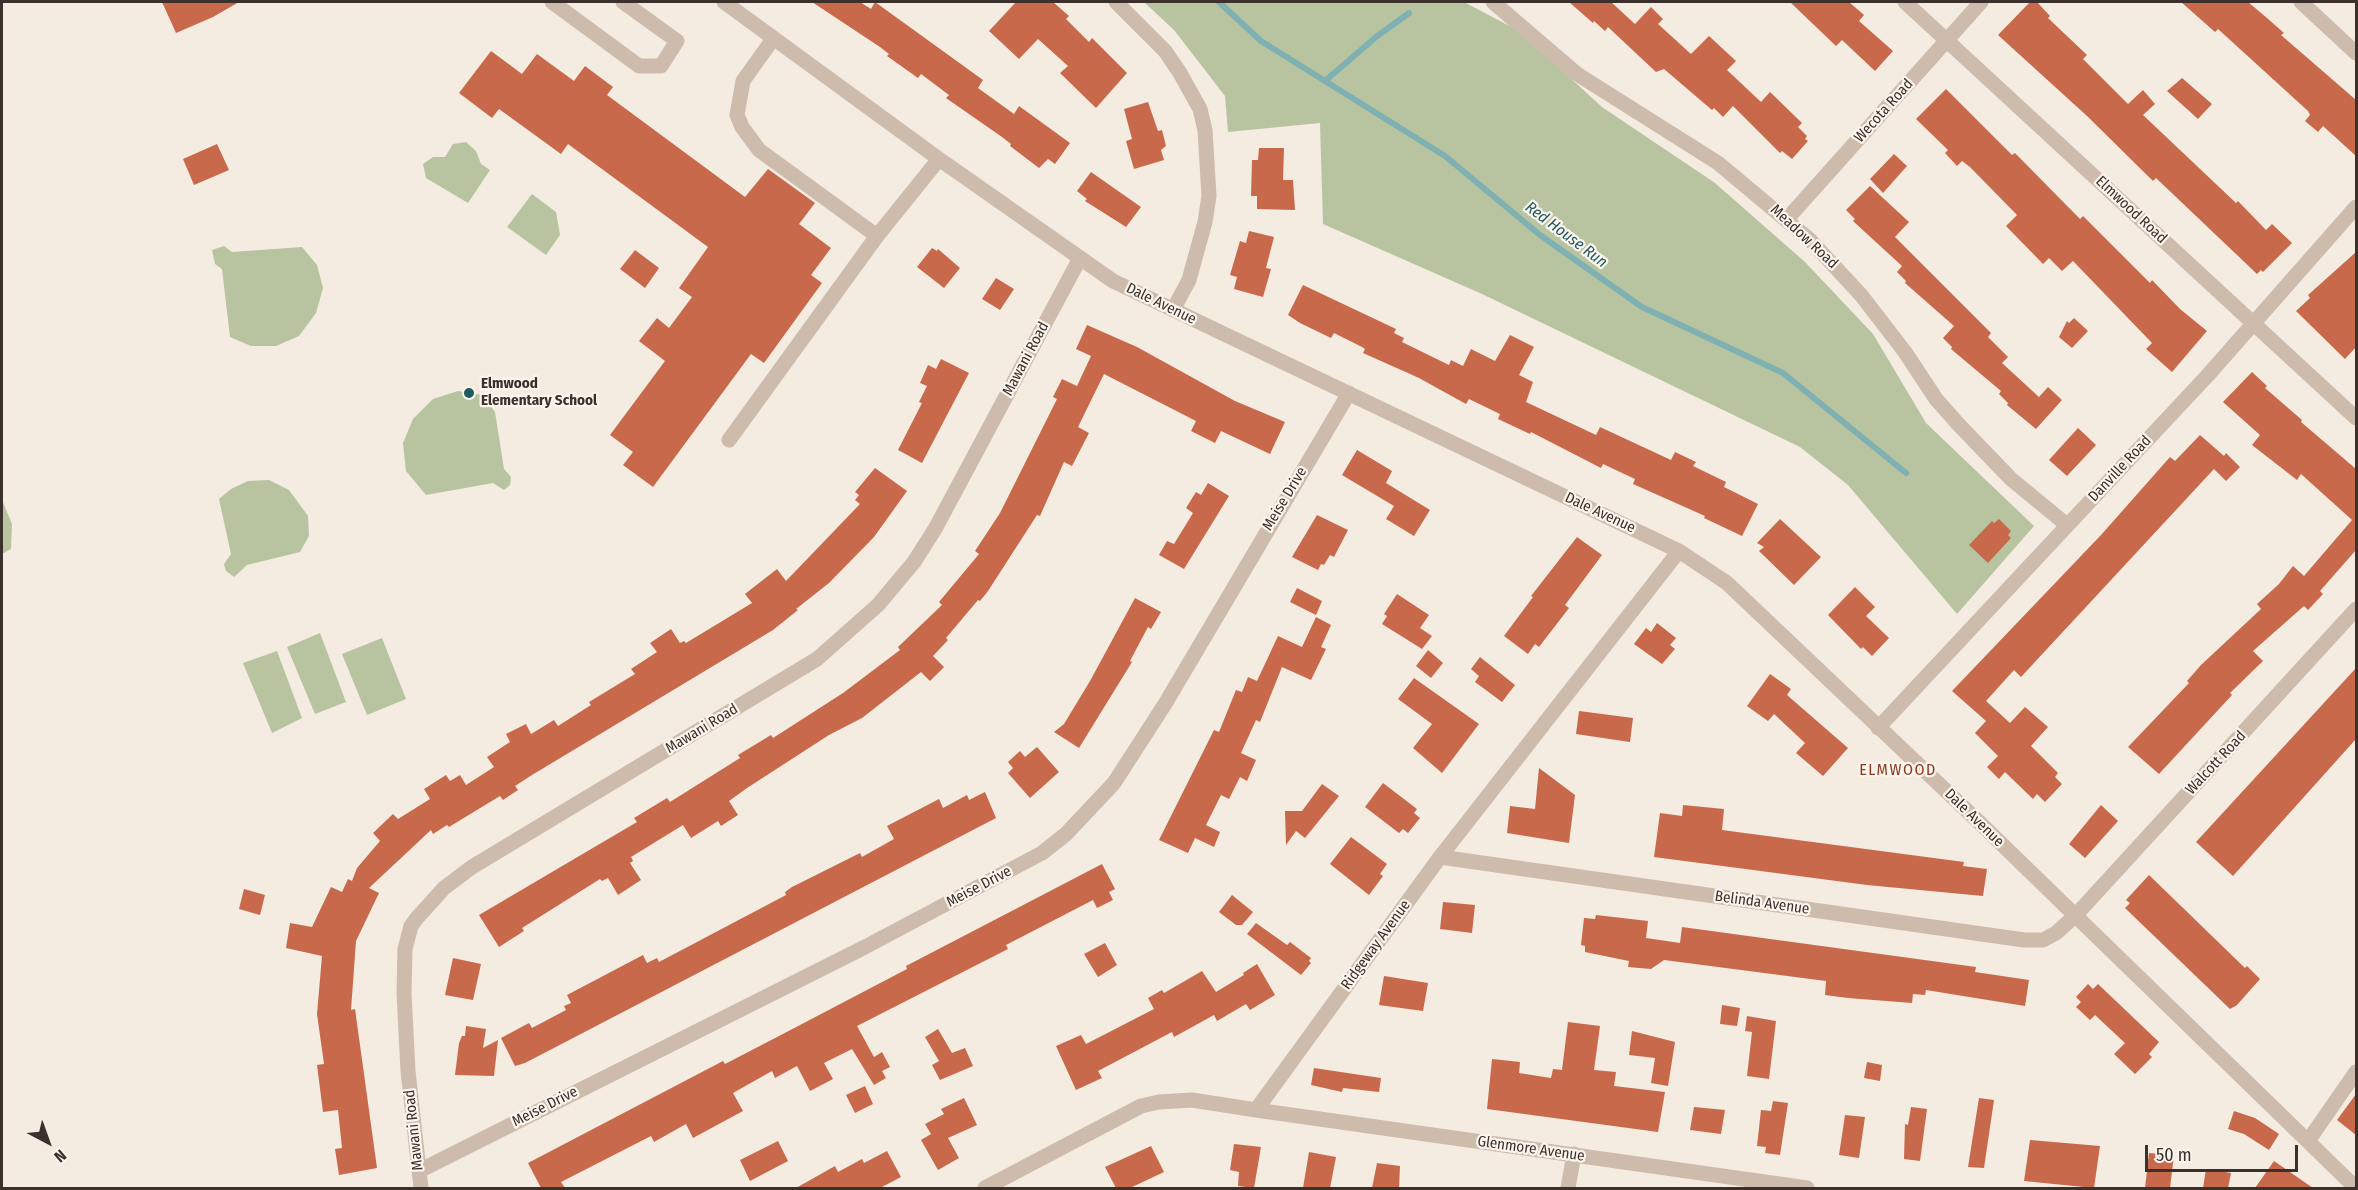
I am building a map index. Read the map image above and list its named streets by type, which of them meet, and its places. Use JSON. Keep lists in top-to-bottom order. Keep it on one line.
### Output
{"streets":{"street":["Wecota Road","Elmwood Road","Meadow Road","Dale Avenue","Mawani Road","Danville Road","Meise Drive","Walcott Road","Belinda Avenue","Ridgeway Avenue","Glenmore Avenue"]},"crossings":[["Wecota Road","Elmwood Road"],["Wecota Road","Meadow Road"],["Elmwood Road","Danville Road"],["Meadow Road","Danville Road"],["Dale Avenue","Mawani Road"],["Dale Avenue","Danville Road"],["Dale Avenue","Meise Drive"],["Dale Avenue","Walcott Road"],["Dale Avenue","Belinda Avenue"],["Dale Avenue","Ridgeway Avenue"],["Mawani Road","Meise Drive"],["Walcott Road","Belinda Avenue"],["Belinda Avenue","Ridgeway Avenue"],["Ridgeway Avenue","Glenmore Avenue"]],"districts":["ELMWOOD"],"water":["Red House Run"],"places":["Elmwood Elementary School"],"scale_bar":"50 m","north":"bottom right"}
